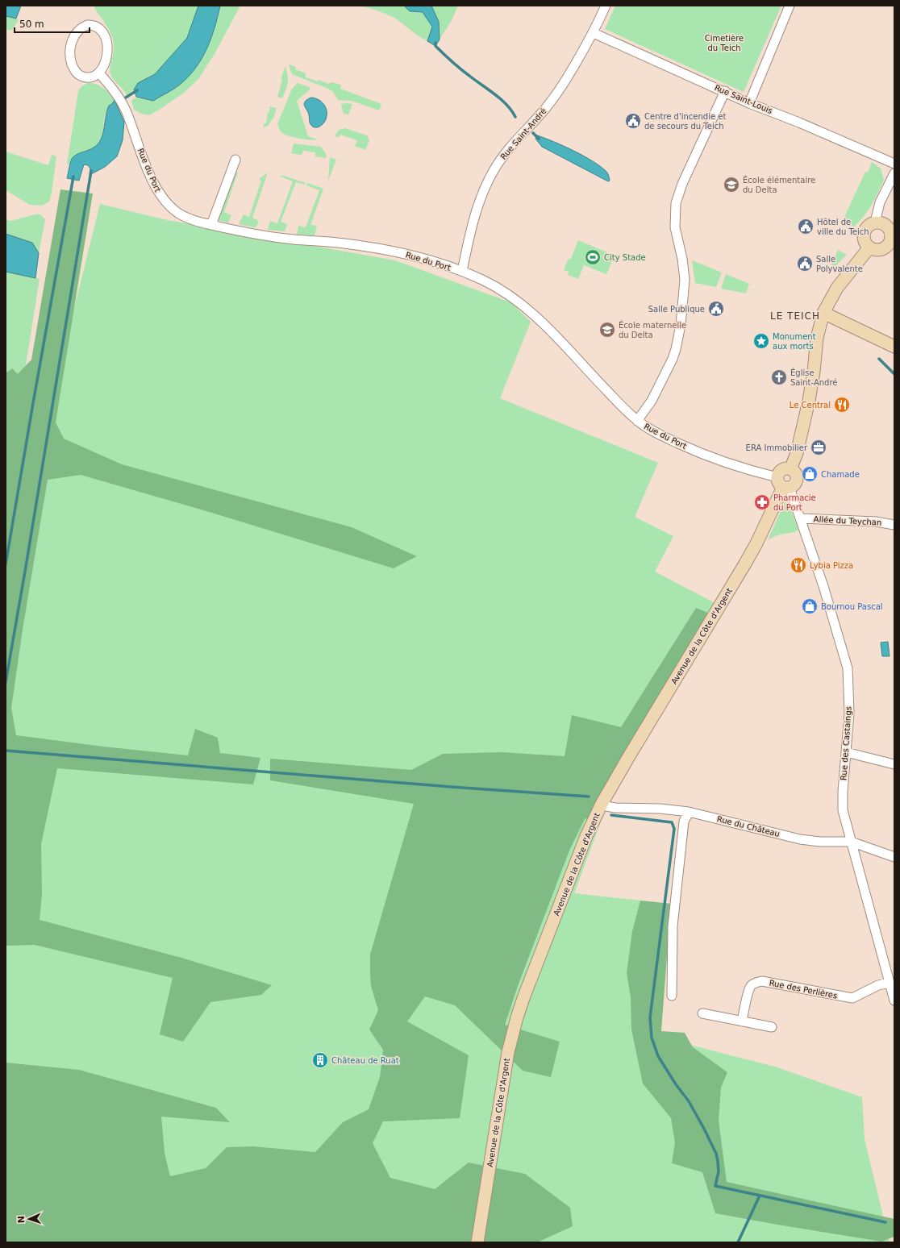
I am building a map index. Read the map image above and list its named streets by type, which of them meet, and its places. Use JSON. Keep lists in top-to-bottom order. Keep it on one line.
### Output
{"streets":{"main road":["Avenue de la Côte d'Argent"],"street":["Rue Saint-Louis","Rue Saint-André","Rue du Port","Allée du Teychan","Rue des Castaings","Rue du Château","Rue des Perlières"]},"crossings":[["Rue Saint-Louis","Rue Saint-André"],["Rue Saint-André","Rue du Port"],["Rue du Port","Avenue de la Côte d'Argent"],["Rue du Port","Rue des Castaings"],["Allée du Teychan","Rue des Castaings"],["Avenue de la Côte d'Argent","Rue des Castaings"],["Avenue de la Côte d'Argent","Rue du Château"],["Rue des Castaings","Rue du Château"],["Rue des Castaings","Rue des Perlières"]],"districts":["LE TEICH"],"parks":["Cimetière du Teich"],"places":{"public building":["Centre d'incendie et de secours du Teich","Hôtel de ville du Teich","Salle Polyvalente","Salle Publique"],"school or university":["École élémentaire du Delta","École maternelle du Delta"],"sports":["City Stade"],"place":["Monument aux morts"],"church":["Église Saint-André"],"restaurant":["Le Central","Lybia Pizza"],"office":["ERA Immobilier"],"shop":["Chamade","Bournou Pascal"],"pharmacy":["Pharmacie du Port"],"building":["Château de Ruat"]},"scale_bar":"50 m","north":"left"}
